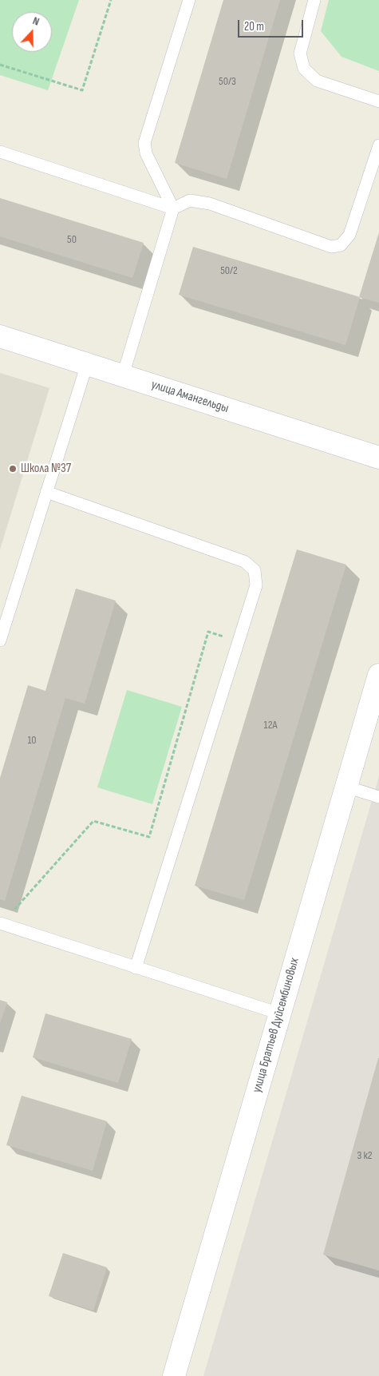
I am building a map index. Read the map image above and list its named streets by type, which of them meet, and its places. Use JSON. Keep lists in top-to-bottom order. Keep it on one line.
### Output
{"streets":{"street":["улица Амангельды","улица Братьев Дуйсембиновых"]},"places":["Школа №37"],"house_numbers":["50/3","50","50/2","12А","10","3 к2"],"scale_bar":"20 m","north":"top"}
